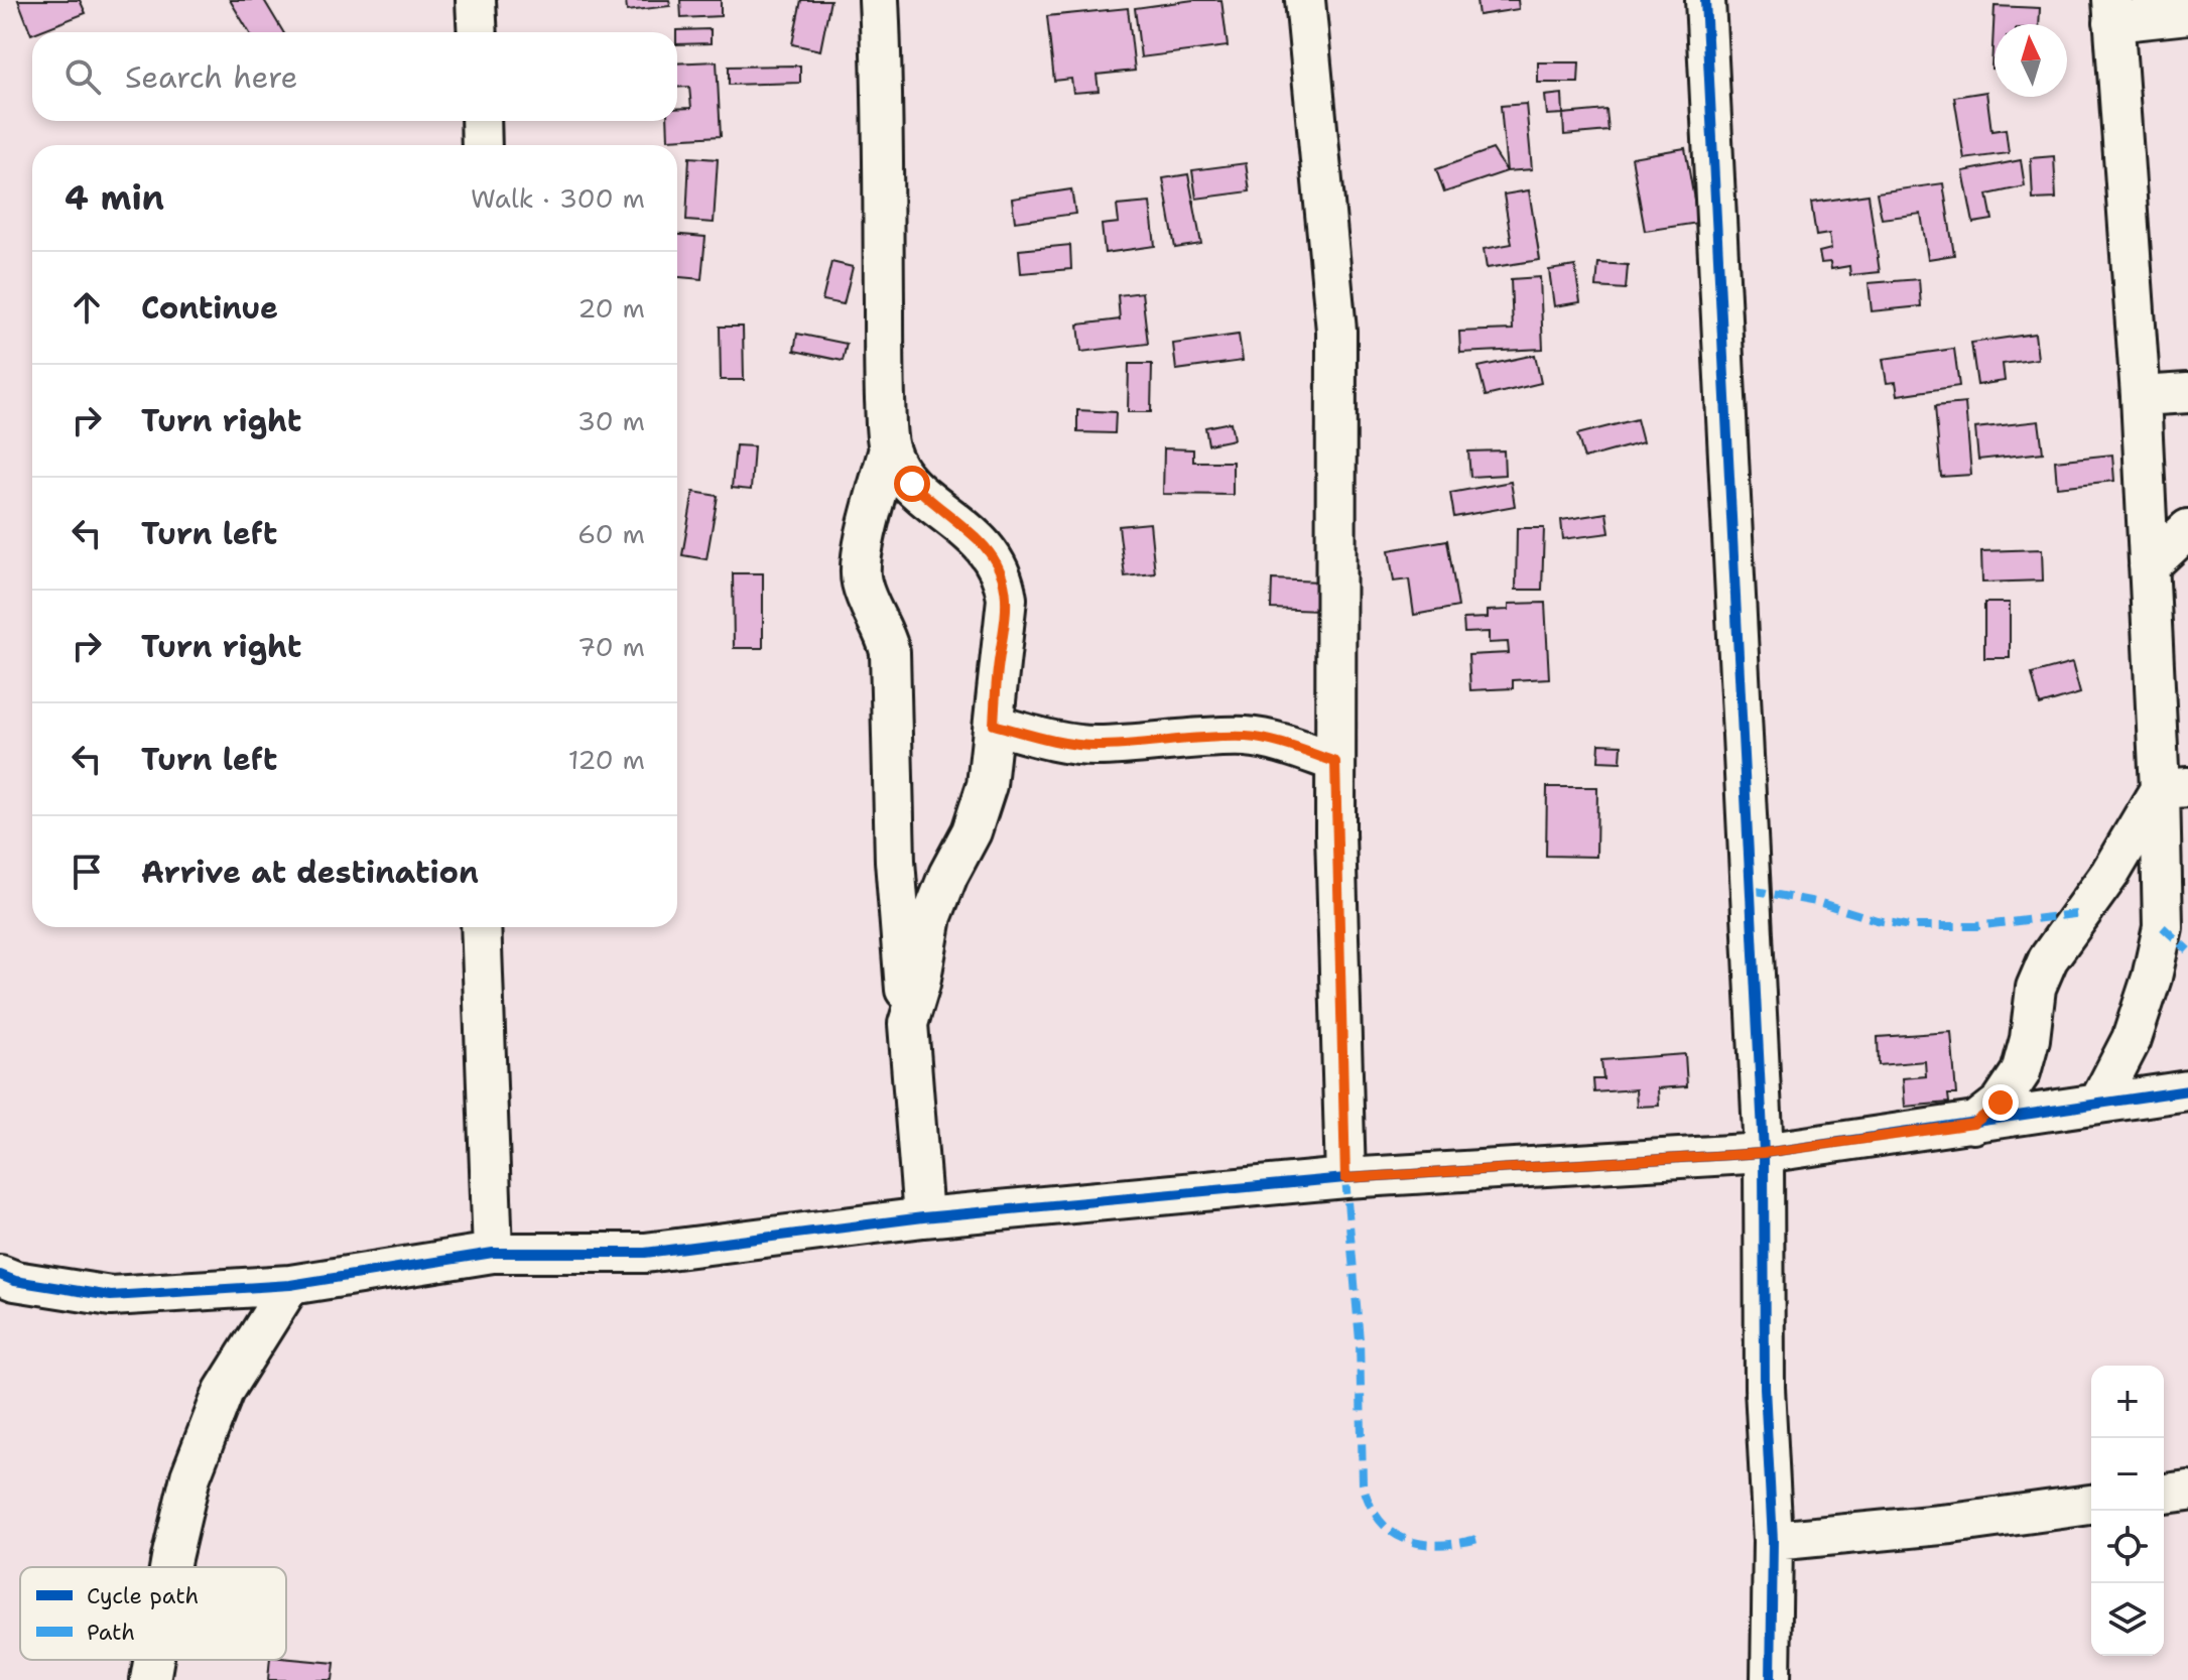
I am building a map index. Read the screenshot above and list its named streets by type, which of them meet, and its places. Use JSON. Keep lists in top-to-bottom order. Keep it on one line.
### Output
{"legend":["Cycle path","Path"],"north":"top","page":{"search":"Search here","heading":["4 min","Walk · 300 m"],"list":[["Continue","20 m"],["Turn right","30 m"],["Turn left","60 m"],["Turn right","70 m"],["Turn left","120 m"],"Arrive at destination"],"map_buttons":["+","−"]}}
